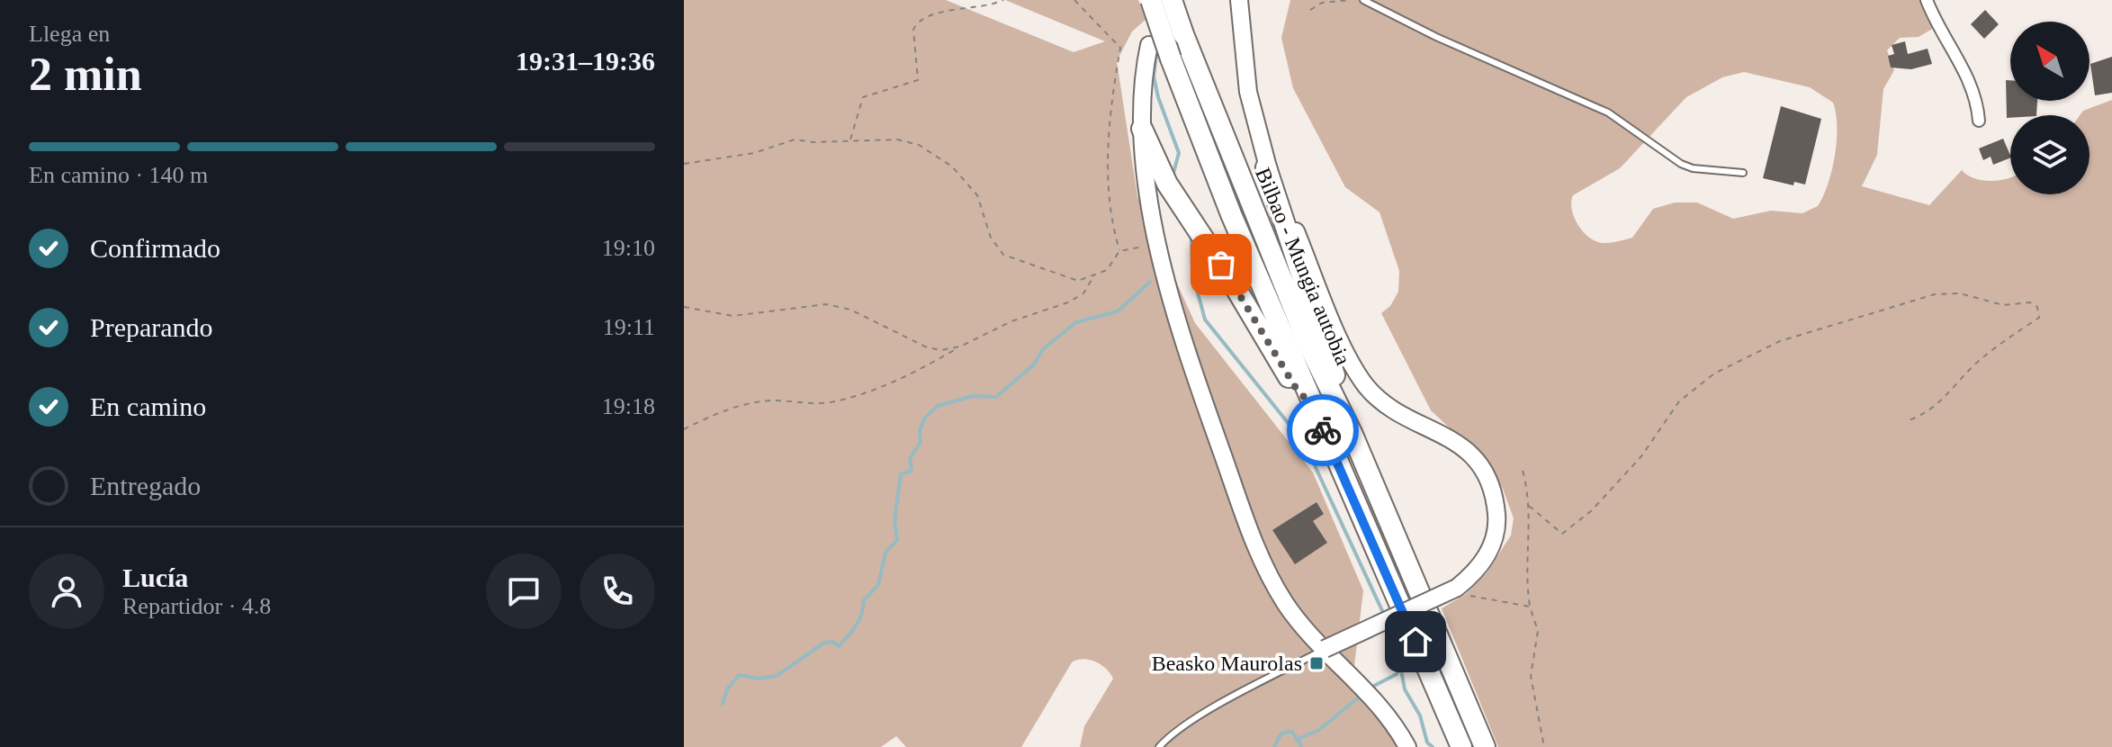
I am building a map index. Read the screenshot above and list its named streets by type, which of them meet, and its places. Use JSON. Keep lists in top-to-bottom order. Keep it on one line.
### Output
{"streets":{"highway":["Bilbao - Mungia autobia"]},"places":{"transit":["Beasko Maurolas"]},"north":"top left","page":{"heading":["2 min","Llega en","19:31–19:36"],"panel":["Lucía","Repartidor · 4.8"],"bar":"En camino · 140 m","list":[["Confirmado","19:10"],["Preparando","19:11"],["En camino","19:18"],"Entregado"]}}
